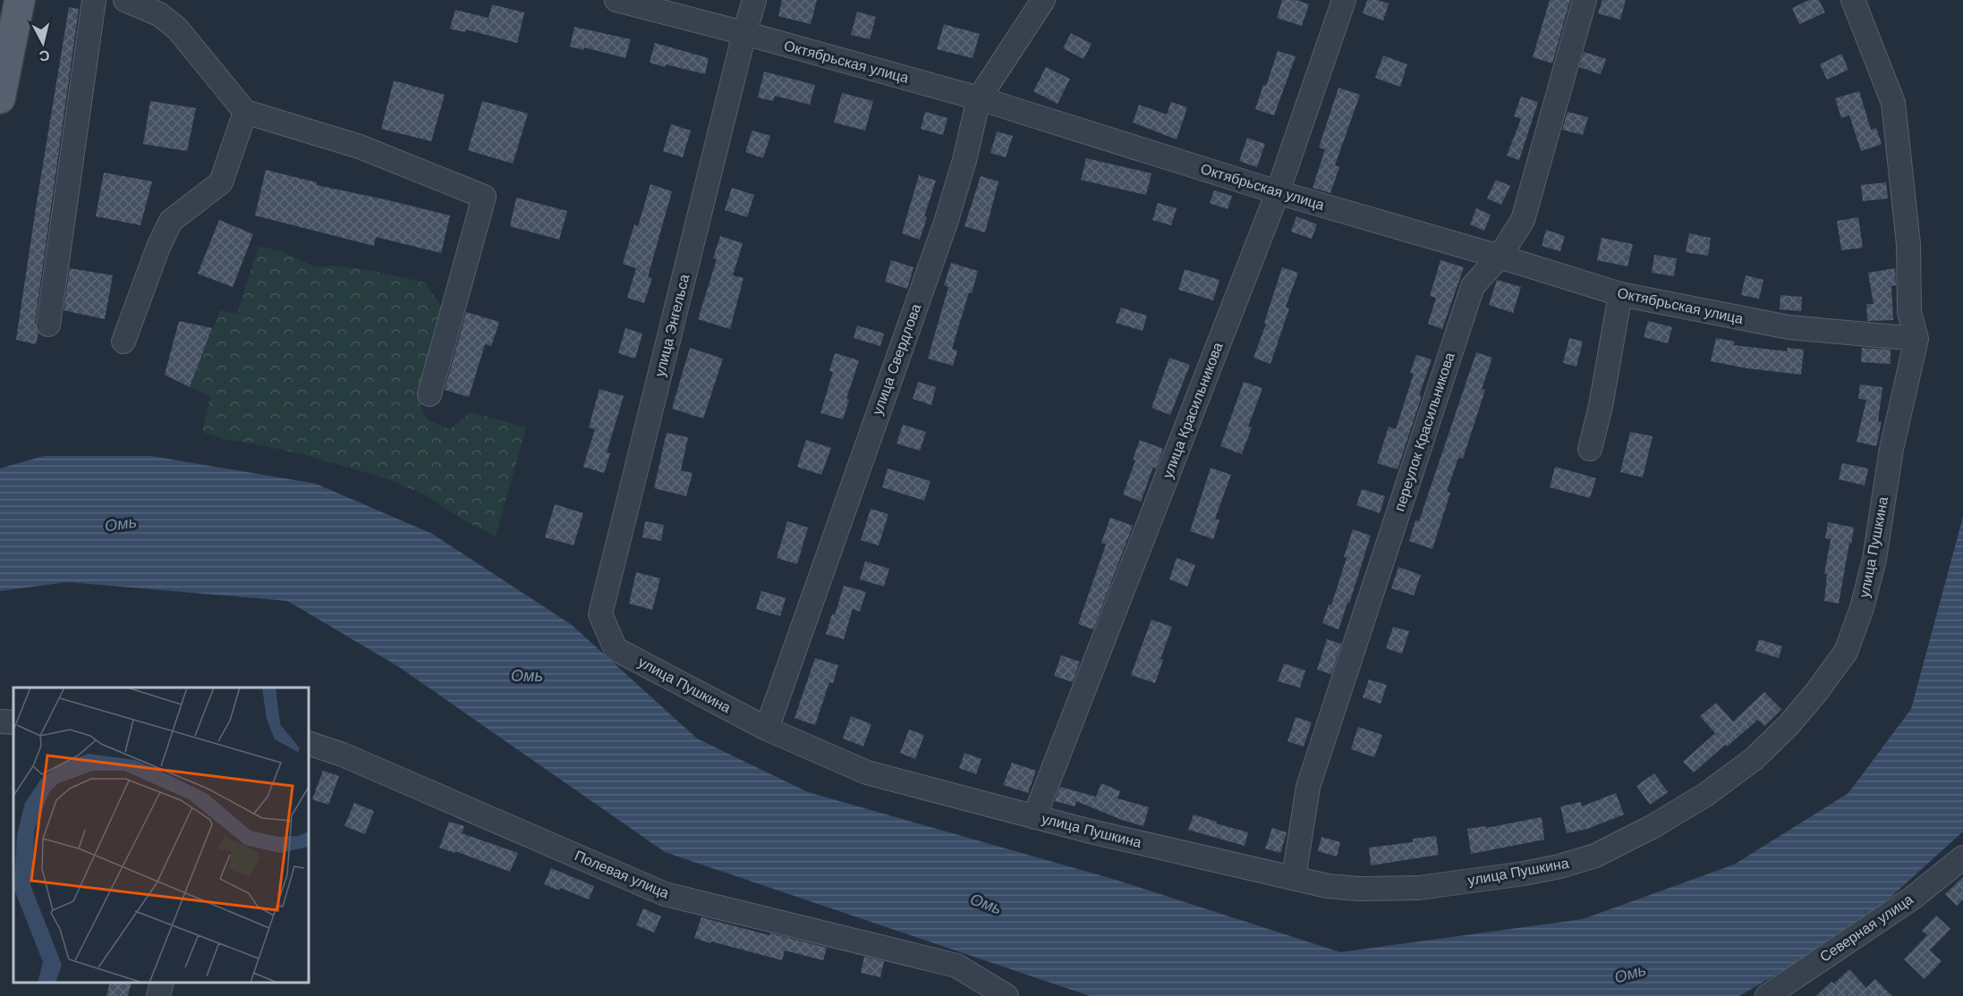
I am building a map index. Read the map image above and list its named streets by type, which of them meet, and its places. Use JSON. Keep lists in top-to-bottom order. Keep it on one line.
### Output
{"streets":{"street":["Октябрьская улица","улица Энгельса","улица Свердлова","улица Красильникова","переулок Красильникова","улица Пушкина","Полевая улица","Северная улица"]},"crossings":[["Октябрьская улица","улица Энгельса"],["Октябрьская улица","улица Свердлова"],["Октябрьская улица","улица Красильникова"],["Октябрьская улица","переулок Красильникова"],["Октябрьская улица","улица Пушкина"],["улица Энгельса","улица Пушкина"],["улица Свердлова","улица Пушкина"],["улица Красильникова","улица Пушкина"],["переулок Красильникова","улица Пушкина"]],"water":["Омь"],"north":"bottom"}
